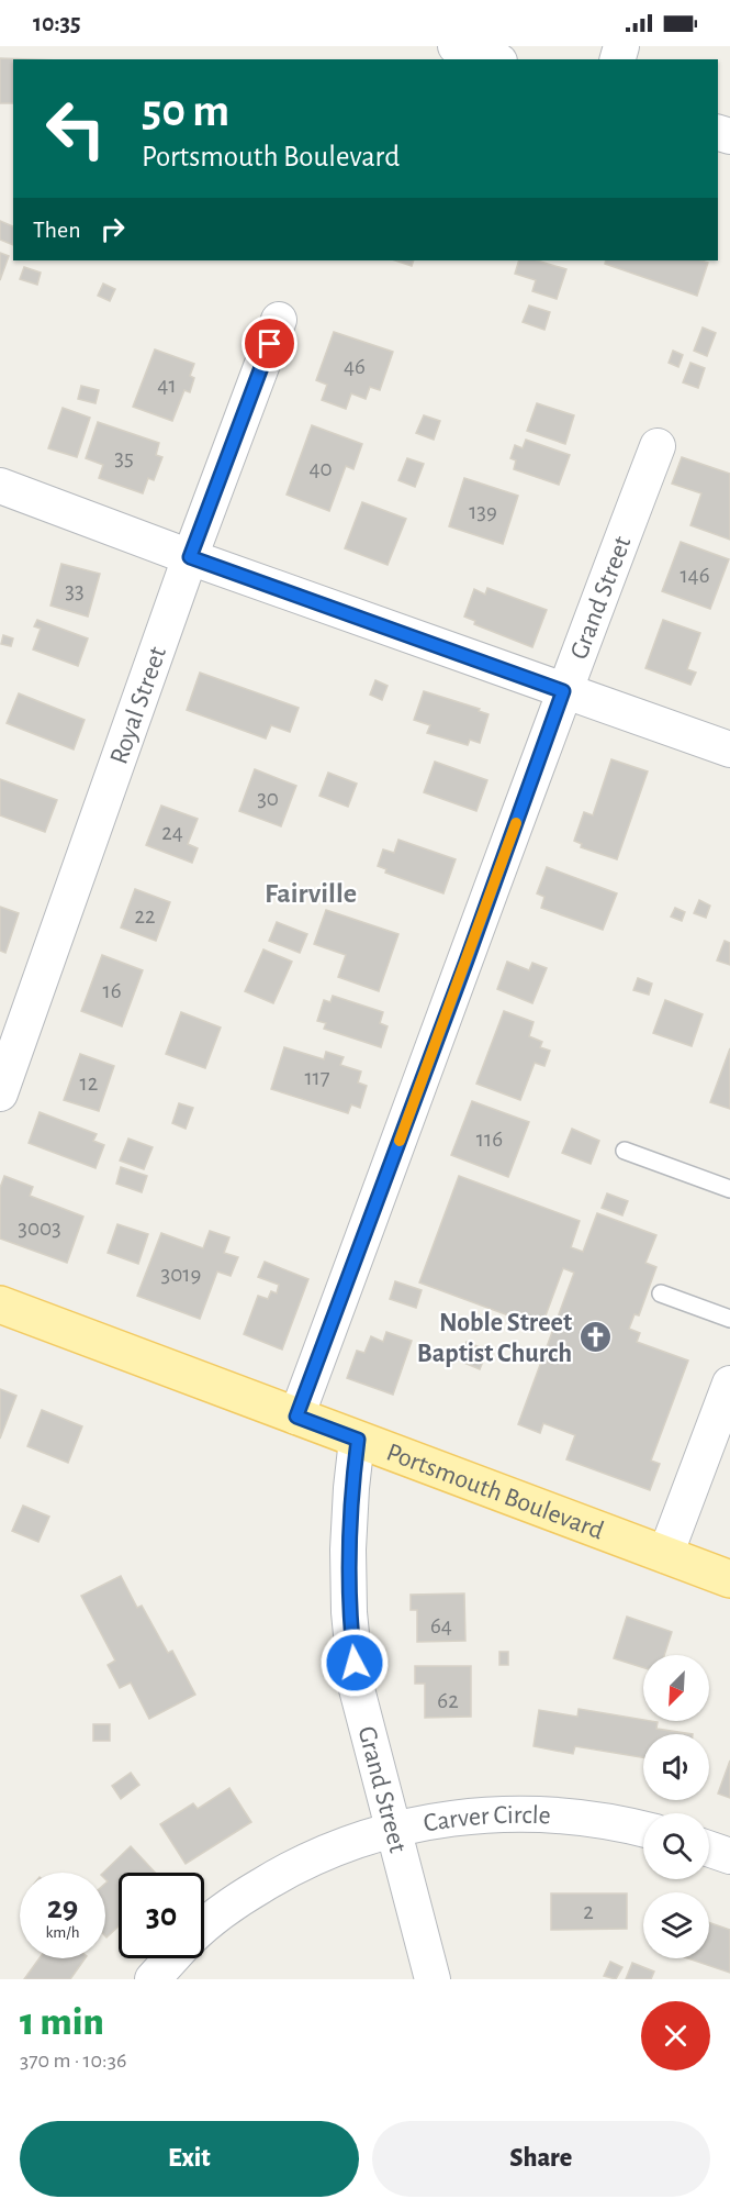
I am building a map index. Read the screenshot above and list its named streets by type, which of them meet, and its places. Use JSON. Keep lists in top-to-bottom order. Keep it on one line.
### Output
{"streets":{"main road":["Portsmouth Boulevard"],"street":["Grand Street","Royal Street","Carver Circle"]},"crossings":[["Grand Street","Portsmouth Boulevard"],["Grand Street","Carver Circle"]],"districts":["Fairville"],"places":{"church":["Noble Street Baptist Church"]},"house_numbers":["46","41","35","40","139","146","33","30","24","22","16","117","12","116","3003","3019","64","62","2"],"north":"bottom left","page":{"status":"10:35","turn":["50 m","Portsmouth Boulevard"],"then":"Then","speed":"29 km/h","limit":"30","heading":["1 min","370 m · 10:36"],"buttons":["Exit","Share"]}}
